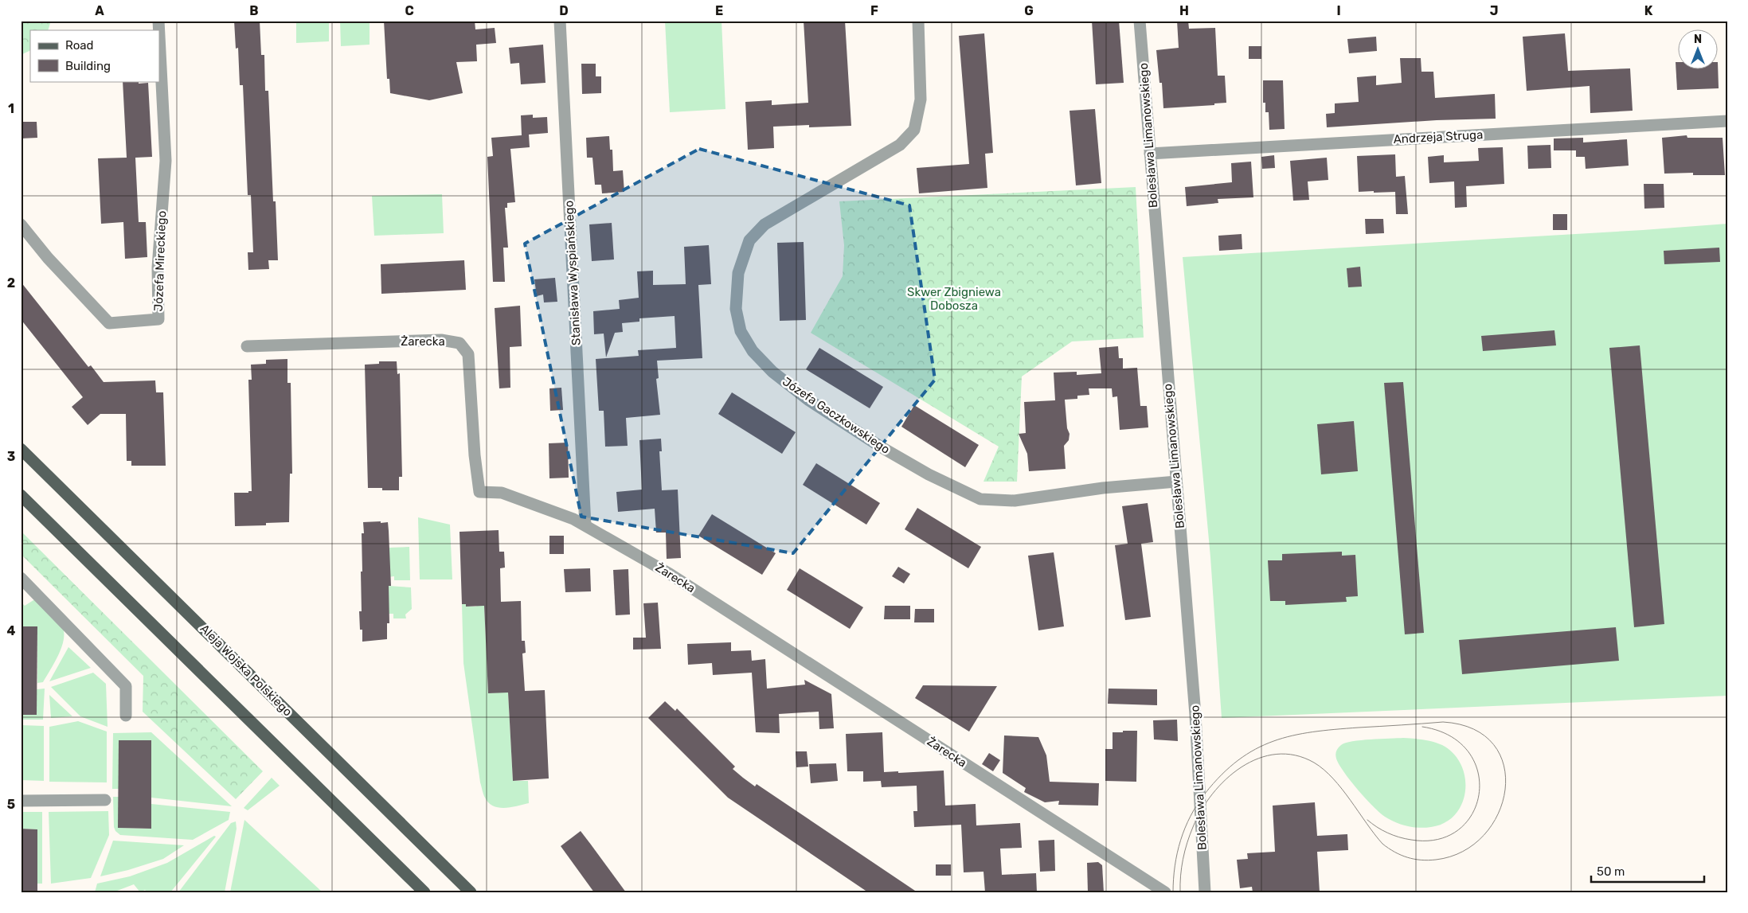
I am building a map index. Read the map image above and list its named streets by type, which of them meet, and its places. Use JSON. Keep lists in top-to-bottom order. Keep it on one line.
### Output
{"streets":{"main road":["Aleja Wojska Polskiego"],"street":["Bolesława Limanowskiego","Andrzeja Struga","Józefa Mireckiego","Stanisława Wyspiańskiego","Żarecka","Józefa Gaczkowskiego"]},"crossings":[["Bolesława Limanowskiego","Andrzeja Struga"],["Bolesława Limanowskiego","Józefa Gaczkowskiego"],["Stanisława Wyspiańskiego","Żarecka"]],"parks":["Skwer Zbigniewa Dobosza"],"legend":["Road","Building"],"scale_bar":"50 m","north":"top","grid":{"columns":["A","B","C","D","E","F","G","H","I","J","K"],"rows":["1","2","3","4","5"]}}
